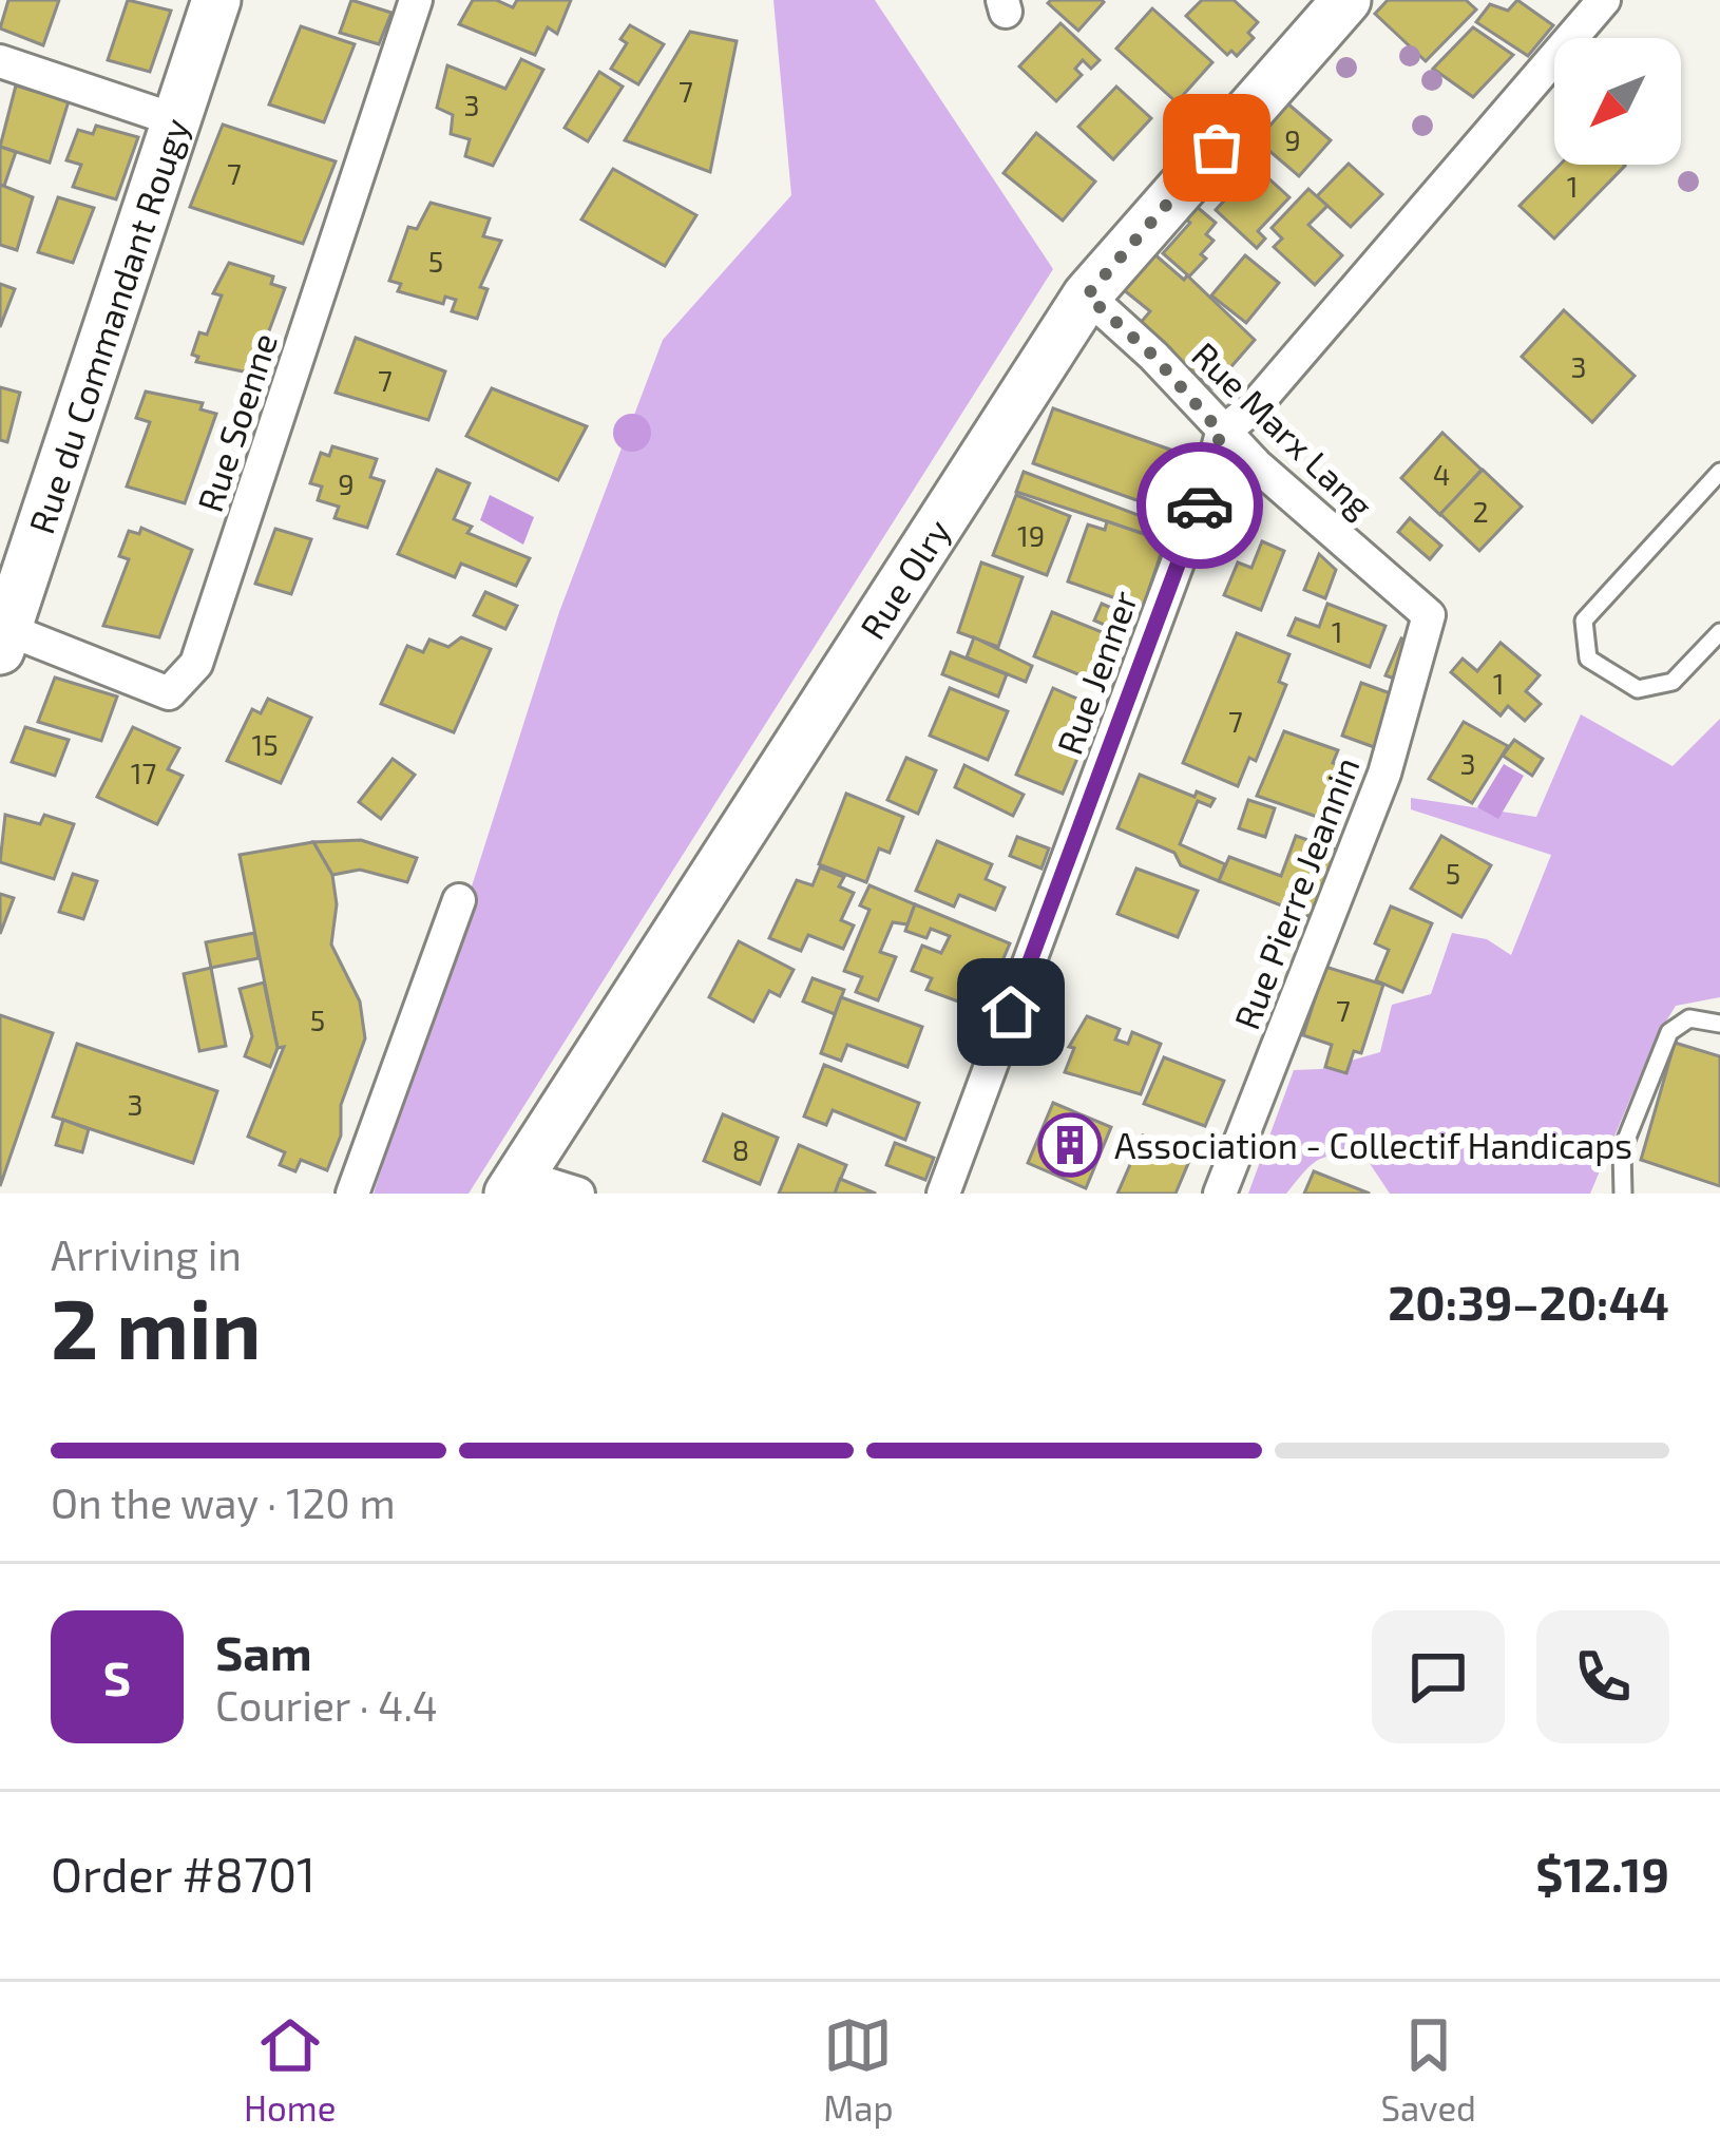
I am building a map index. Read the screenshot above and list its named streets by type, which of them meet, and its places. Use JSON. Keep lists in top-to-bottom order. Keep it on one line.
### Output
{"streets":{"street":["Rue du Commandant Rougy","Rue Soenne","Rue Marx Lang","Rue Olry","Rue Jenner","Rue Pierre Jeannin"]},"crossings":[["Rue du Commandant Rougy","Rue Soenne"],["Rue Marx Lang","Rue Olry"],["Rue Marx Lang","Rue Jenner"],["Rue Marx Lang","Rue Pierre Jeannin"]],"places":{"building":["Association - Collectif Handicaps"]},"house_numbers":["7","3","9","7","1","5","3","7","4","9","2","19","1","1","7","15","3","17","5","7","5","3","8"],"north":"bottom left","page":{"heading":["2 min","Arriving in","20:39–20:44"],"panel":["Sam","Courier · 4.4","Order #8701","$12.19"],"bar":"On the way · 120 m","round":"S","tabs":["Home","Map","Saved"]}}
